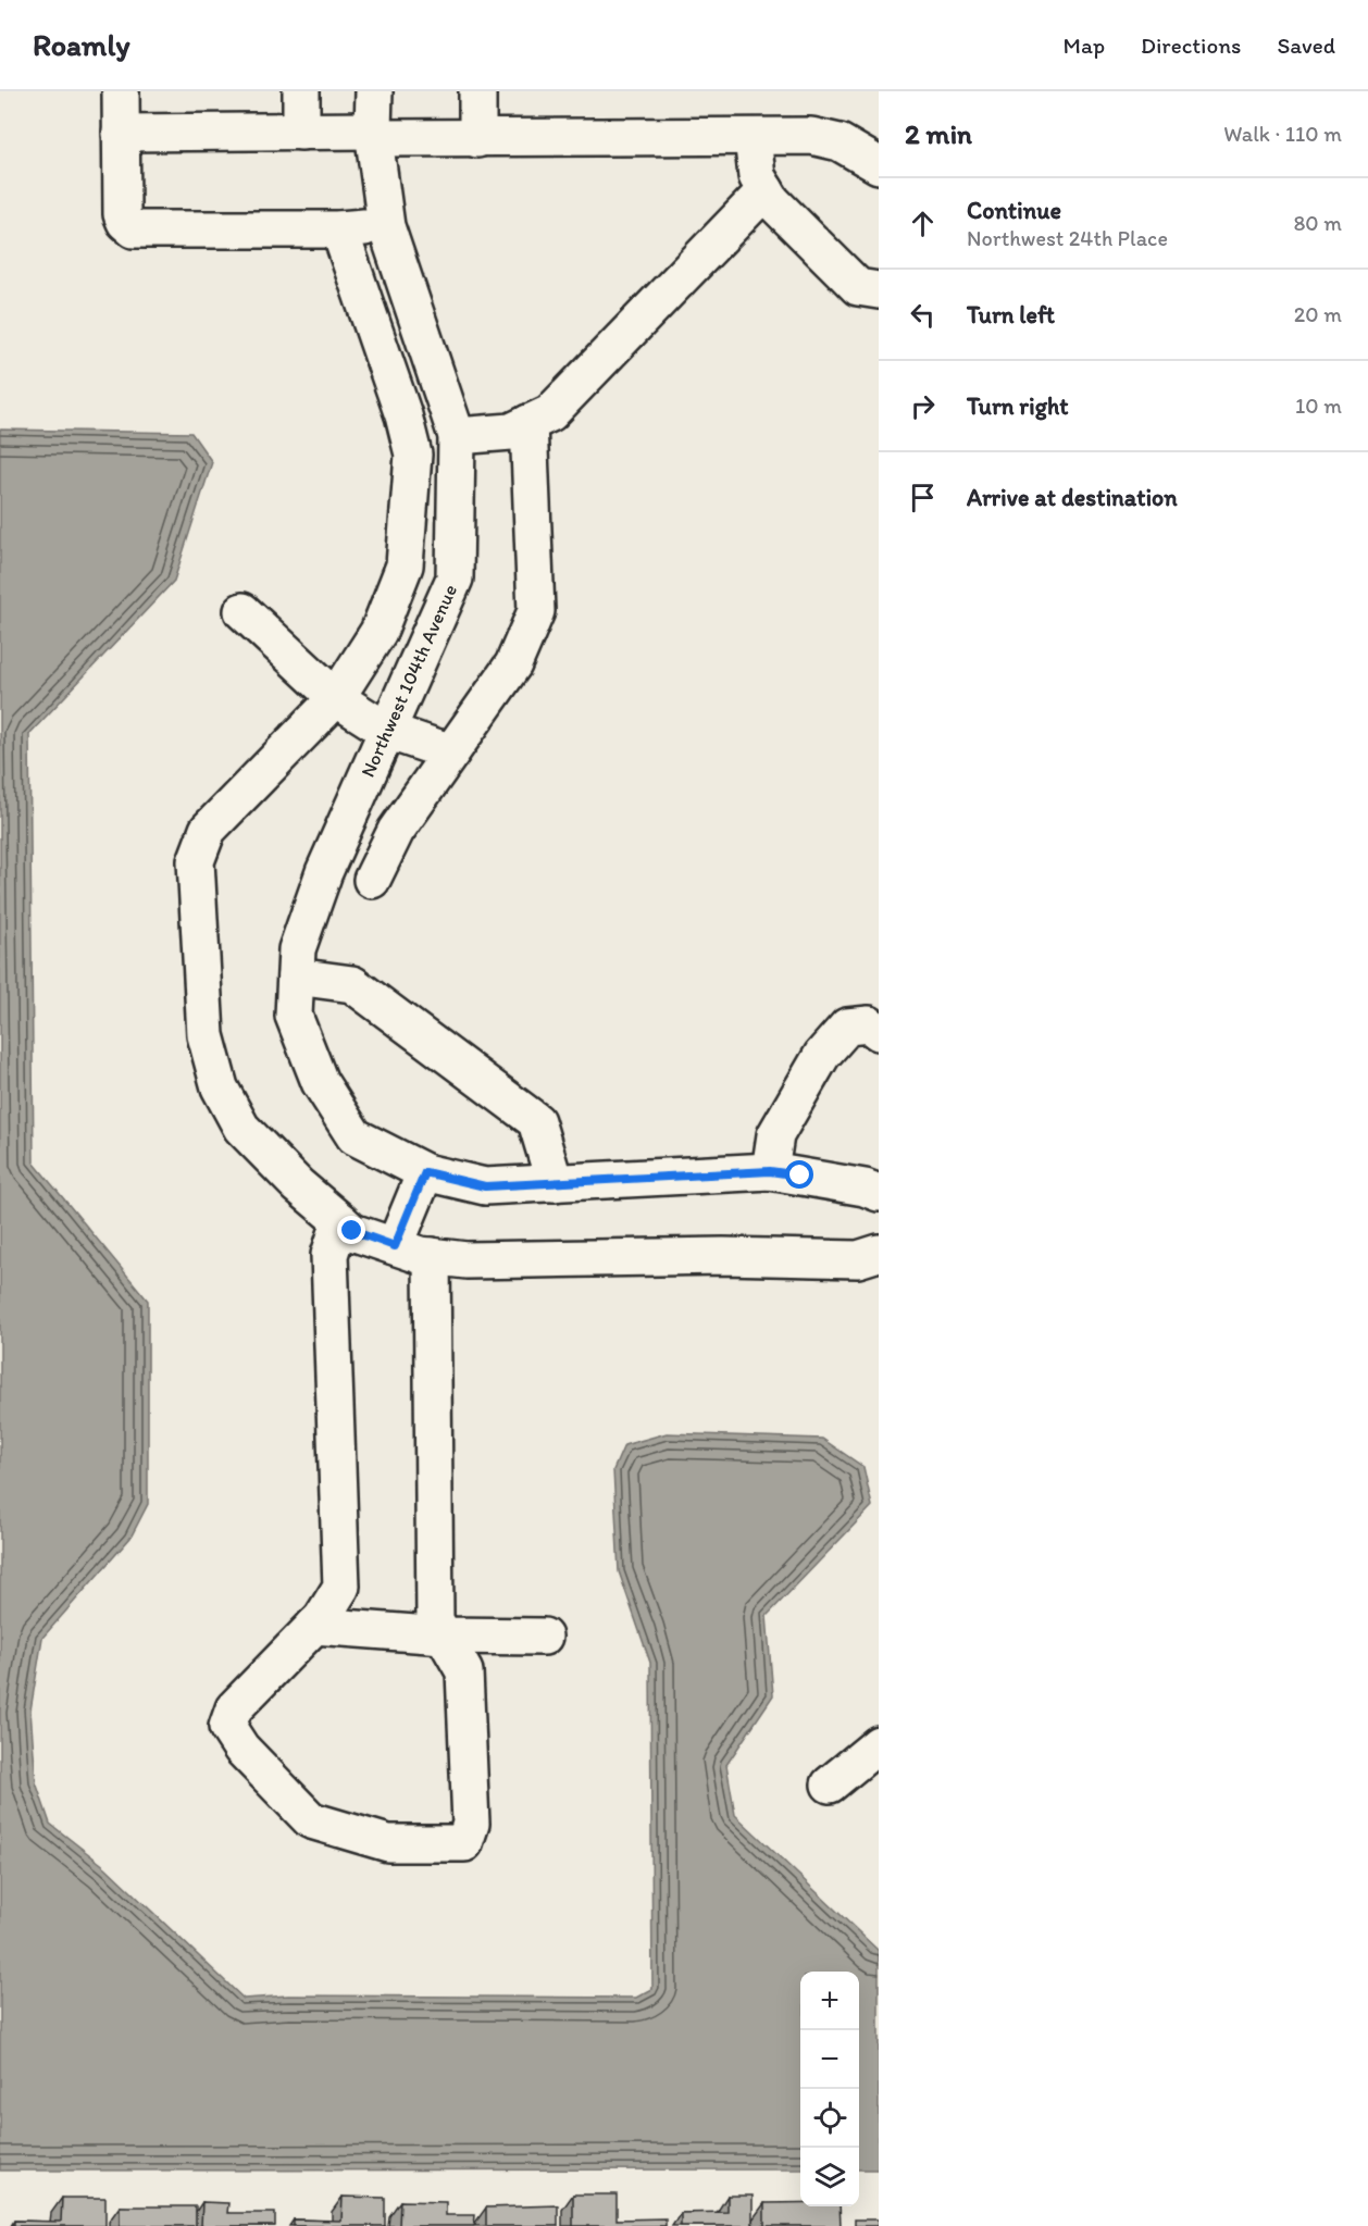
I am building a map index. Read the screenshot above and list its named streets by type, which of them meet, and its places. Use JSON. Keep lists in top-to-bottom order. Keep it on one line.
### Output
{"streets":{"street":["Northwest 104th Avenue"]},"page":{"header":"Roamly","nav":["Map","Directions","Saved"],"heading":["2 min","Walk · 110 m"],"list":[["Continue","Northwest 24th Place","80 m"],["Turn left","20 m"],["Turn right","10 m"],"Arrive at destination"],"map_buttons":["+","−"]}}
